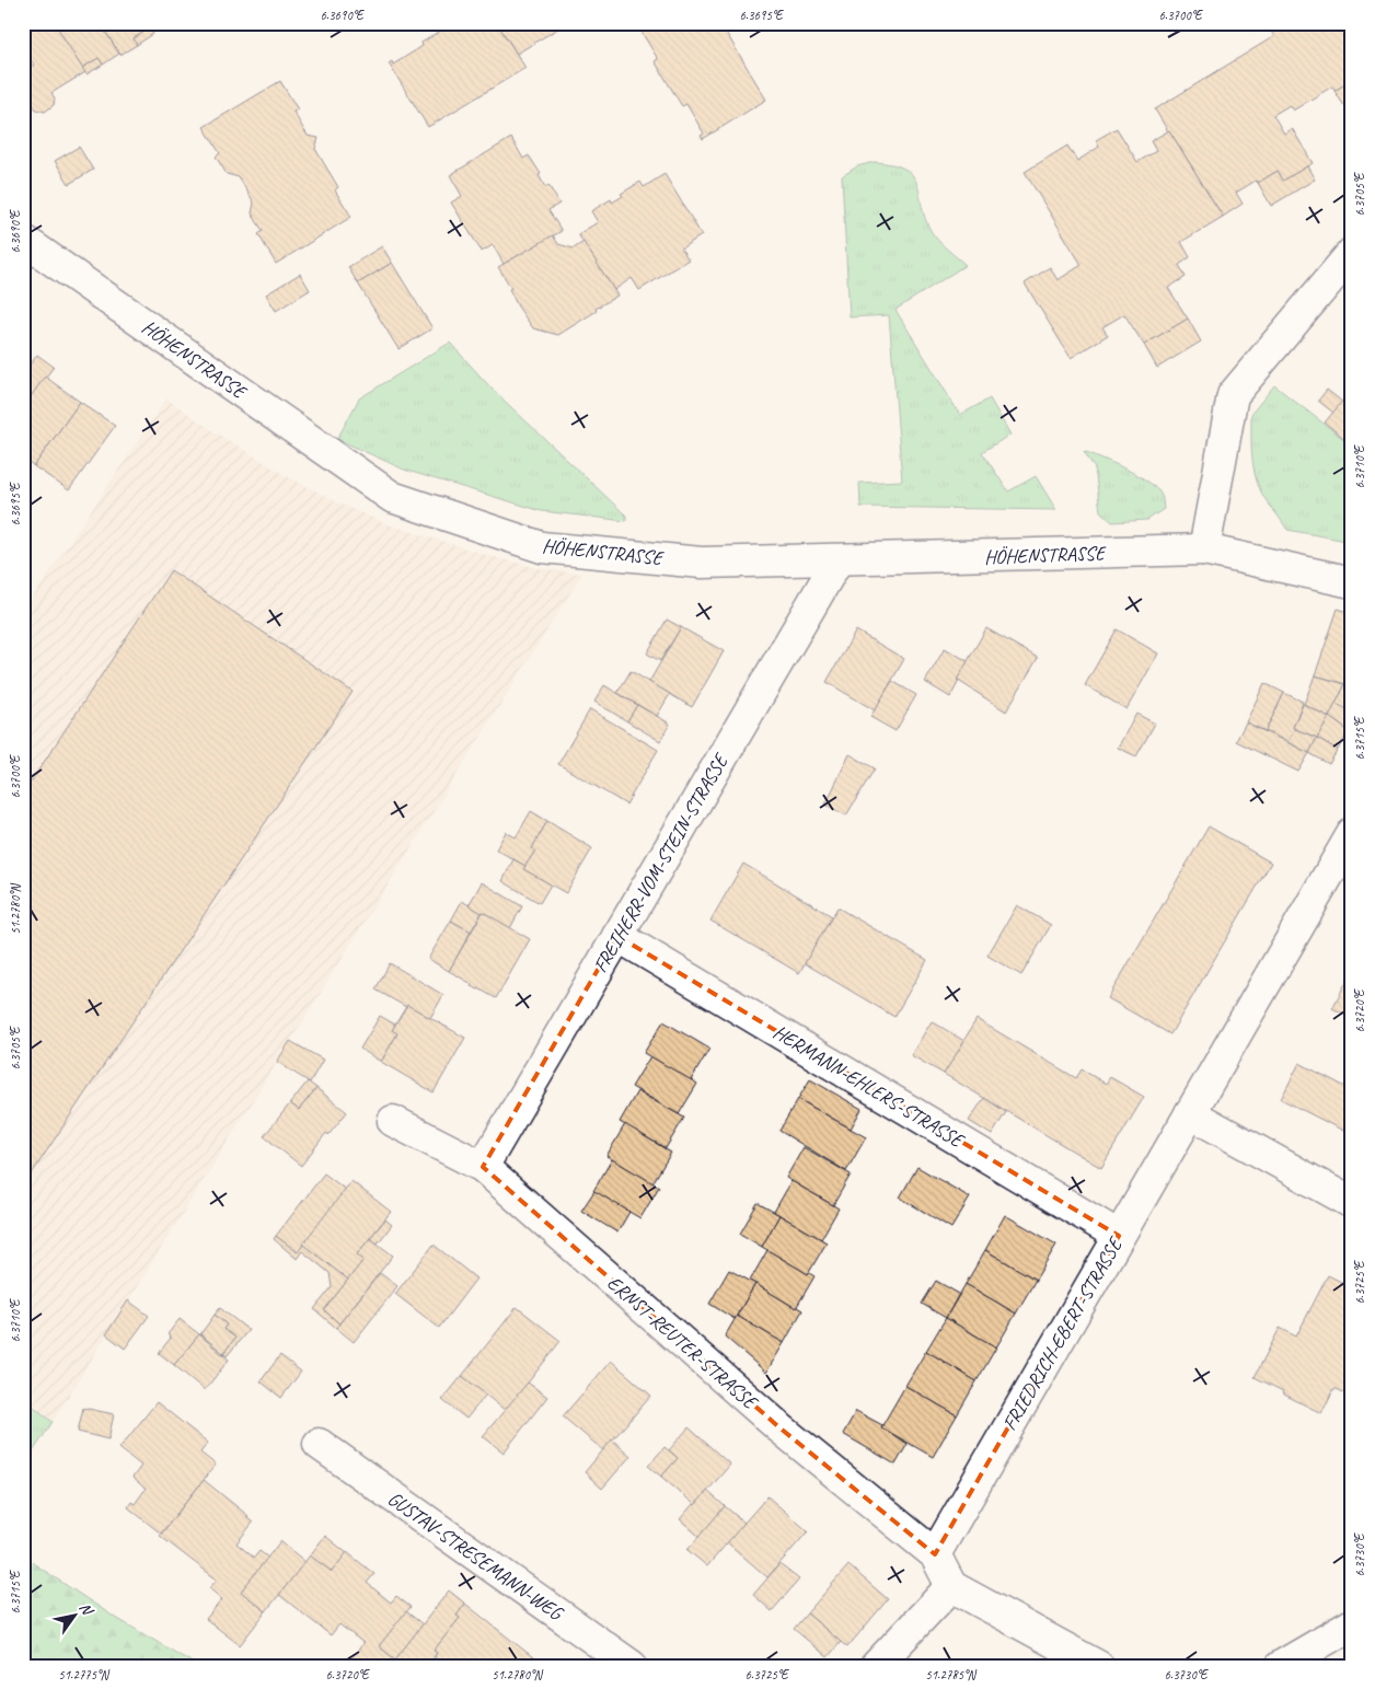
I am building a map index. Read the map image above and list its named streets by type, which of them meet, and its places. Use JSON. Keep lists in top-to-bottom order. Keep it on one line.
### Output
{"streets":{"street":["HÖHENSTRASSE","FREIHERR-VOM-STEIN-STRASSE","HERMANN-EHLERS-STRASSE","FRIEDRICH-EBERT-STRASSE","ERNST-REUTER-STRASSE","GUSTAV-STRESEMANN-WEG"]},"crossings":[["HÖHENSTRASSE","FREIHERR-VOM-STEIN-STRASSE"],["FREIHERR-VOM-STEIN-STRASSE","HERMANN-EHLERS-STRASSE"],["FREIHERR-VOM-STEIN-STRASSE","ERNST-REUTER-STRASSE"],["HERMANN-EHLERS-STRASSE","FRIEDRICH-EBERT-STRASSE"],["FRIEDRICH-EBERT-STRASSE","ERNST-REUTER-STRASSE"]],"north":"top right","coordinates":["6.3690°E","6.3695°E","6.3700°E","6.3705°E","6.3710°E","6.3715°E","51.2780°N","6.3720°E","6.3725°E","6.3730°E","51.2775°N","51.2785°N"]}
